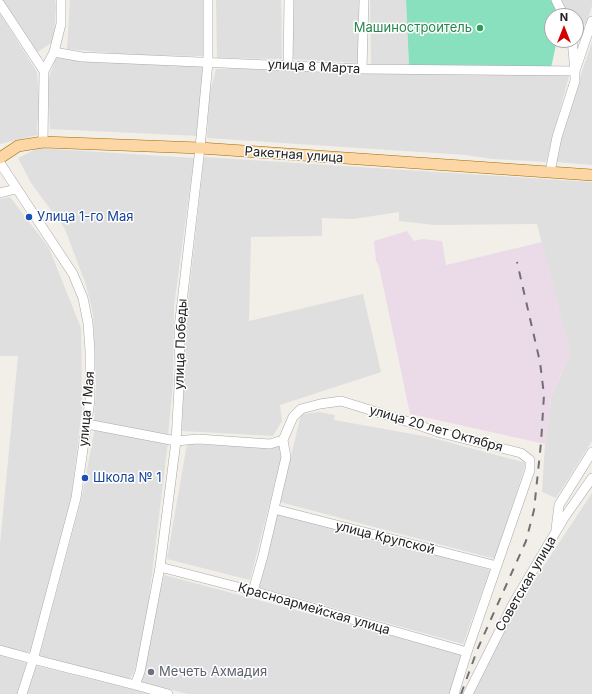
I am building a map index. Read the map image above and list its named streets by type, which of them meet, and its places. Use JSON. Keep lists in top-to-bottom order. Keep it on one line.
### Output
{"streets":{"main road":["Ракетная улица"],"street":["улица 8 Марта","улица Победы","улица 1 Мая","улица 20 лет Октября","улица Крупской","Советская улица","Красноармейская улица"]},"crossings":[["улица 8 Марта","улица Победы"],["Ракетная улица","улица Победы"],["улица Победы","Красноармейская улица"],["улица 20 лет Октября","улица Крупской"]],"places":["Машиностроитель","Улица 1-го Мая","Школа № 1","Мечеть Ахмадия"],"north":"top"}
